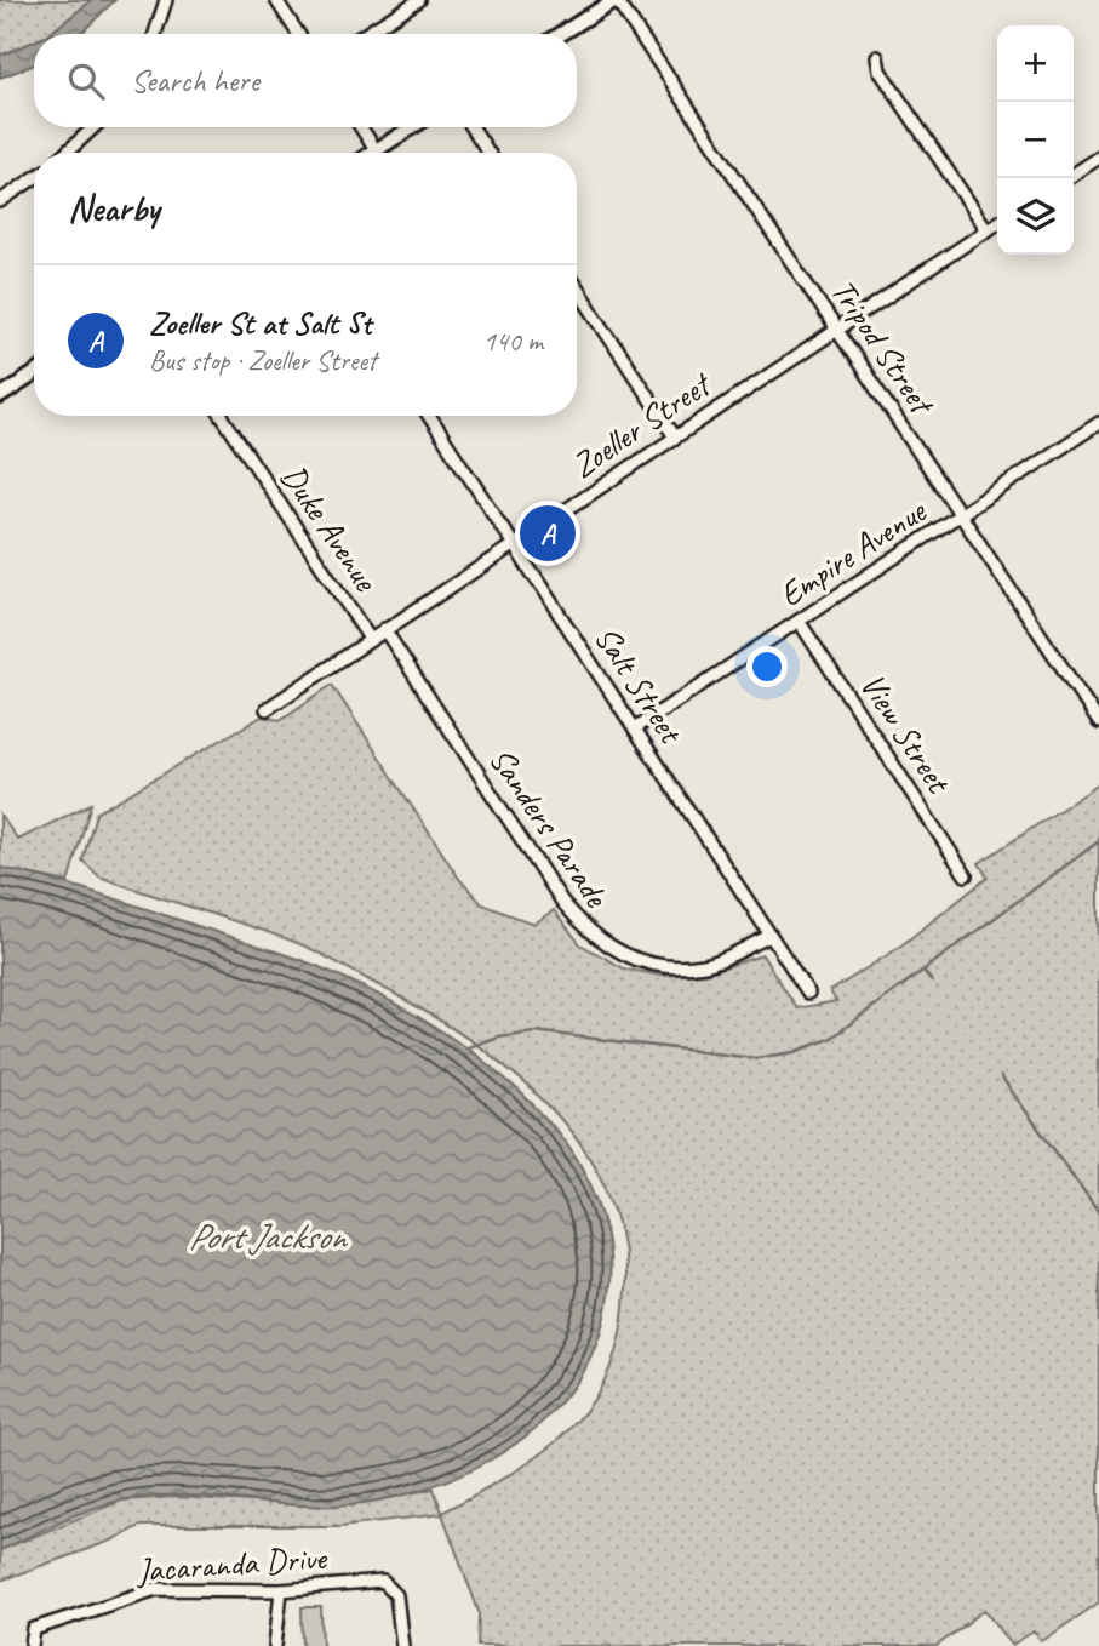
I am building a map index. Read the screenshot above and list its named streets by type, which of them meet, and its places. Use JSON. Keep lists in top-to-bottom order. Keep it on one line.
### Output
{"streets":{"street":["Tripod Street","Zoeller Street","Duke Avenue","Empire Avenue","Salt Street","View Street","Sanders Parade","Jacaranda Drive"]},"crossings":[["Tripod Street","Zoeller Street"],["Tripod Street","Empire Avenue"],["Zoeller Street","Duke Avenue"],["Zoeller Street","Salt Street"],["Zoeller Street","Sanders Parade"],["Empire Avenue","Salt Street"],["Empire Avenue","View Street"],["Salt Street","Sanders Parade"]],"water":["Port Jackson"],"page":{"map_buttons":["+","−"],"search":"Search here","heading":"Nearby","list":[{"mark":"A","name":"Zoeller St at Salt St","note":"Bus stop · Zoeller Street","value":"140 m"}],"pins":"A"}}
